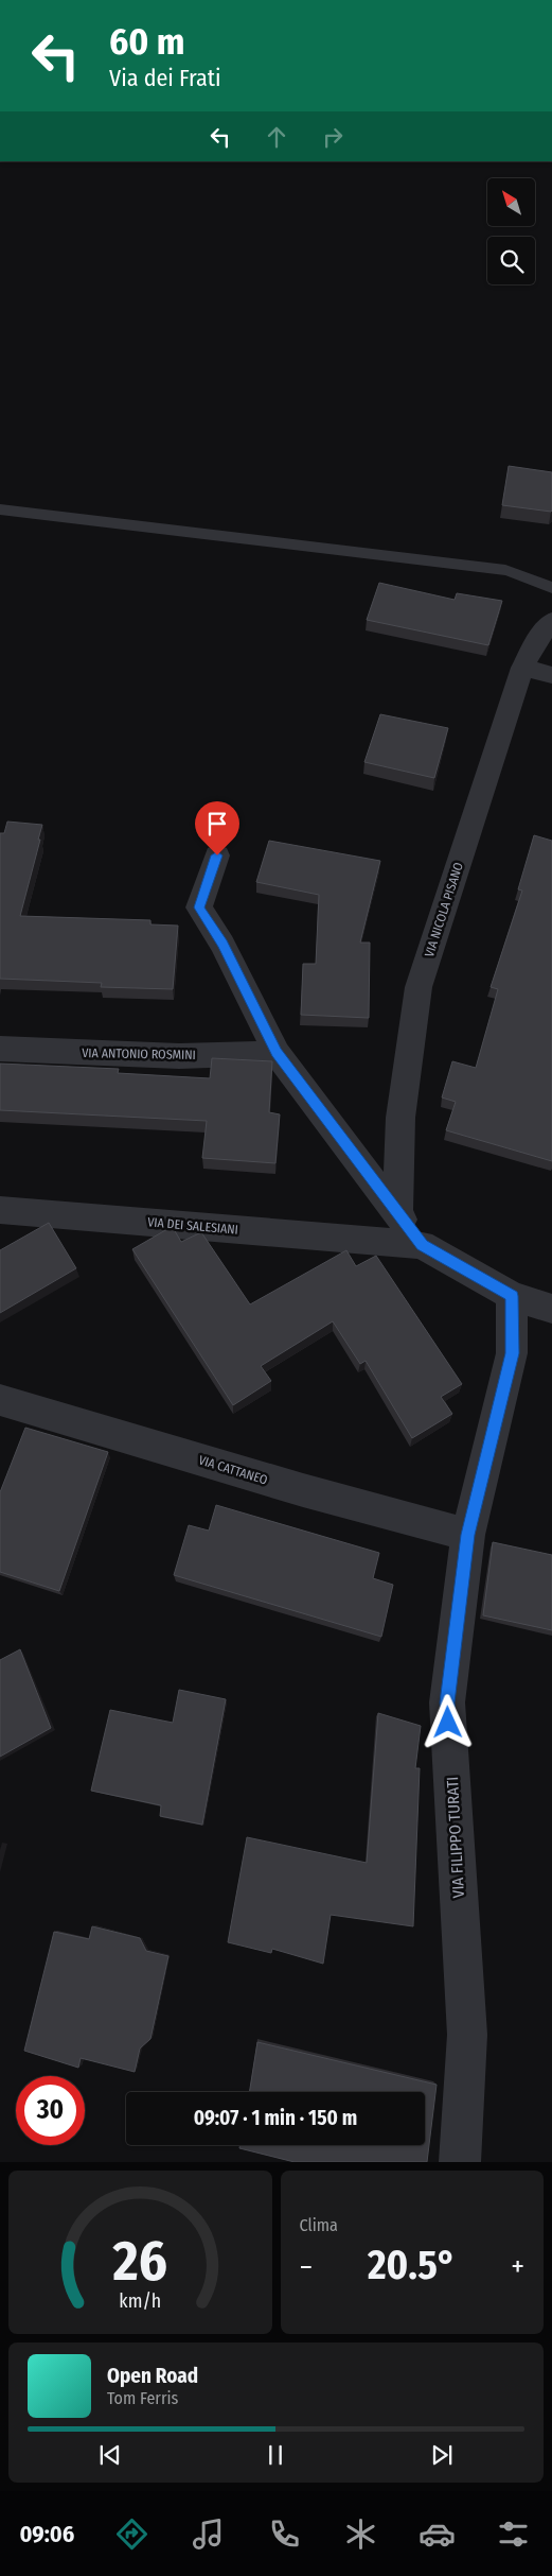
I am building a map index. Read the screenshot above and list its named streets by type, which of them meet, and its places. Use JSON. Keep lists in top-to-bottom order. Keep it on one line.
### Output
{"streets":{"street":["VIA NICOLA PISANO","VIA ANTONIO ROSMINI","VIA DEI SALESIANI","VIA CATTANEO","VIA FILIPPO TURATI"]},"crossings":[["VIA CATTANEO","VIA FILIPPO TURATI"]],"north":"top left","page":{"turn":["60 m","Via dei Frati"],"limit":"30","trip":"09:07 · 1 min · 150 m","tile":"Clima","heat":["−","20.5°","+"],"song":["Open Road","Tom Ferris"],"tabs":"09:06","gauge":["26","km/h"]}}
